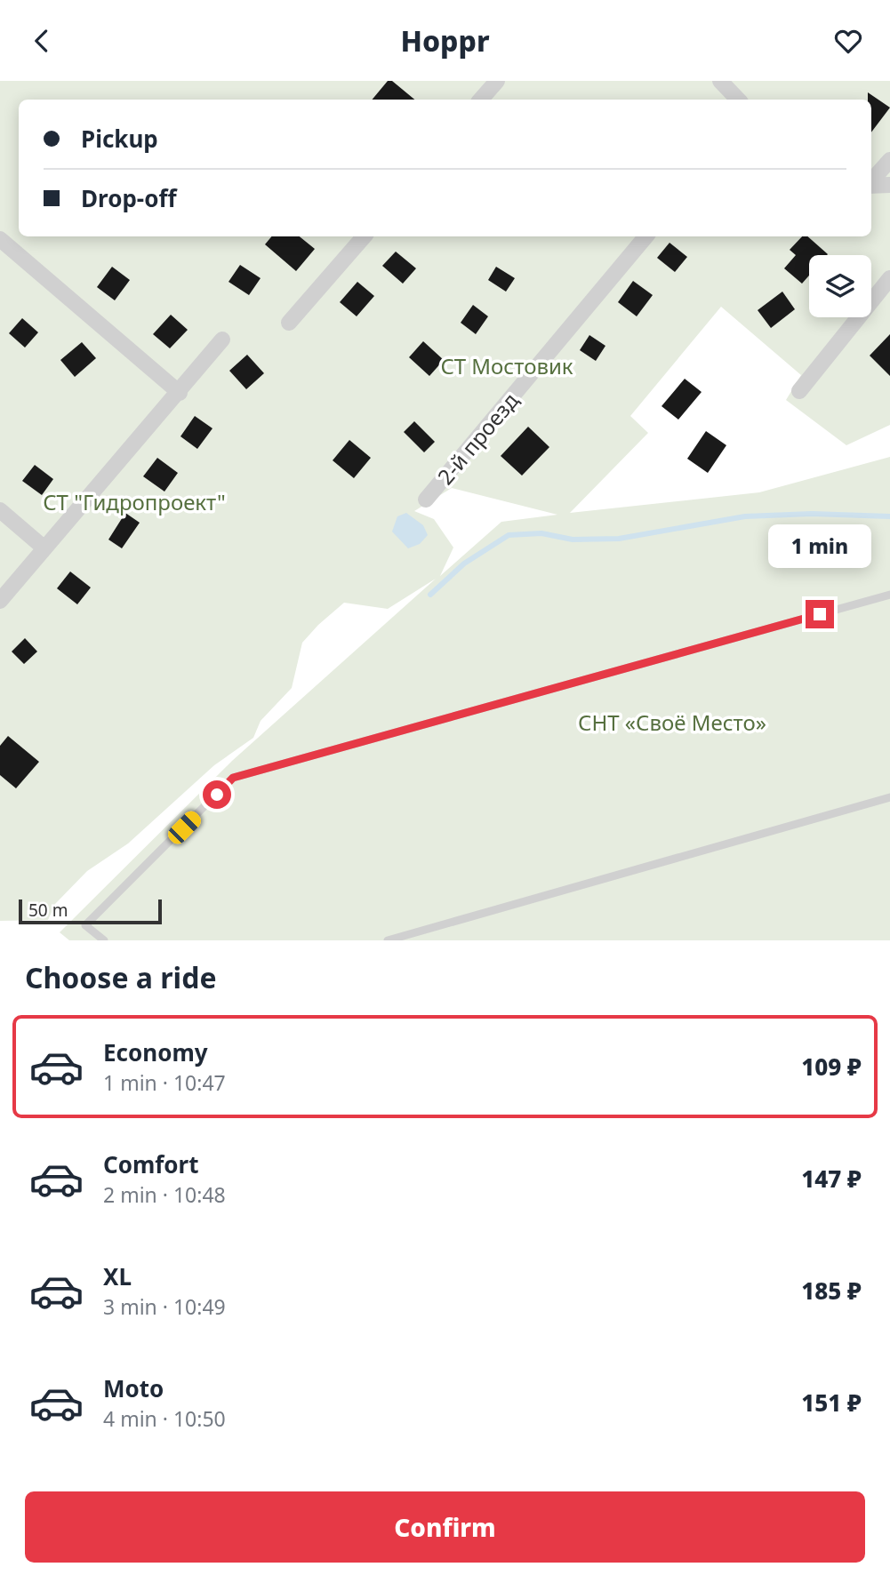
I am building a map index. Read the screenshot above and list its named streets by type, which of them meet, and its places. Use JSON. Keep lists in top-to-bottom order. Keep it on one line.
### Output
{"streets":{"street":["2-й проезд"]},"parks":["СТ Мостовик","СТ \"Гидропроект\"","СНТ «Своё Место»"],"scale_bar":"50 m","page":{"header":"Hoppr","banner":["Pickup","Drop-off"],"bubble":"1 min","scale":"50 m","heading":"Choose a ride","list":[{"name":"Economy","note":"1 min · 10:47","value":"109 ₽"},{"name":"Comfort","note":"2 min · 10:48","value":"147 ₽"},{"name":"XL","note":"3 min · 10:49","value":"185 ₽"},{"name":"Moto","note":"4 min · 10:50","value":"151 ₽"}],"buttons":"Confirm"}}
